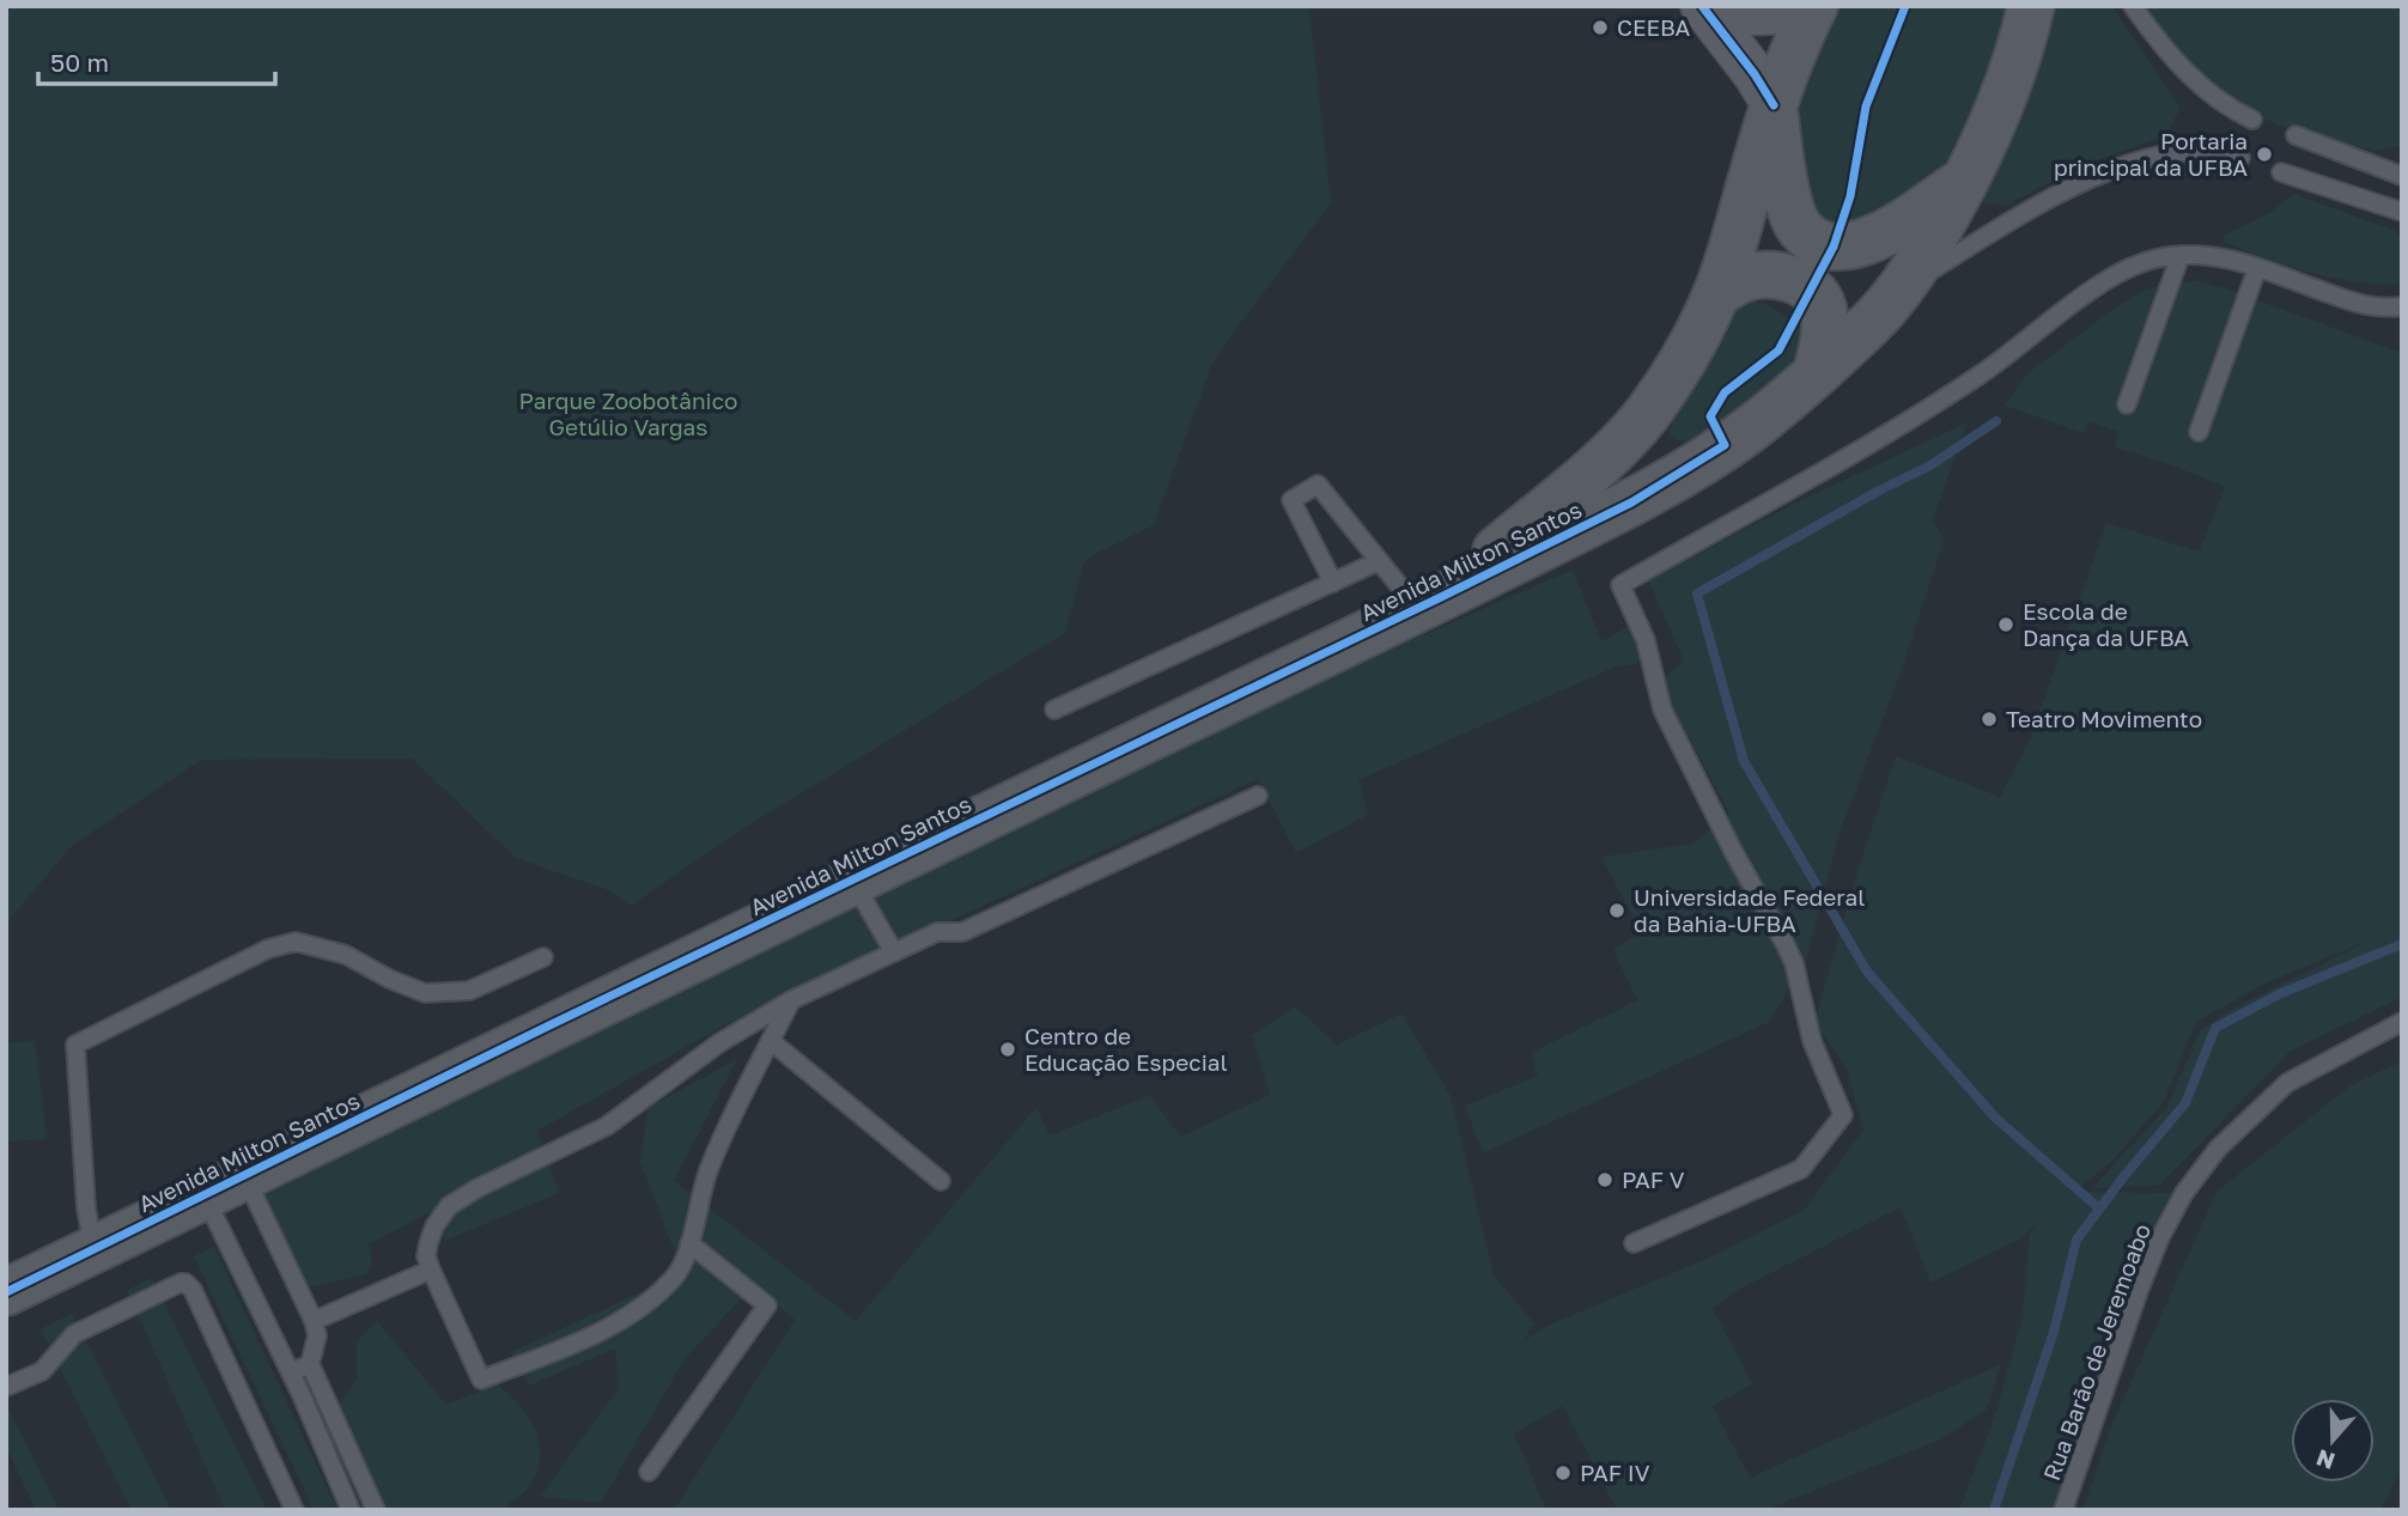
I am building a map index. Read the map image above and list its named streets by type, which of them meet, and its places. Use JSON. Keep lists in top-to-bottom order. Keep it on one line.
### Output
{"streets":{"main road":["Avenida Milton Santos"],"lane":["Rua Barão de Jeremoabo"]},"parks":["Parque Zoobotânico Getúlio Vargas"],"places":["CEEBA","Portaria principal da UFBA","Escola de Dança da UFBA","Teatro Movimento","Universidade Federal da Bahia-UFBA","Centro de Educação Especial","PAF V","PAF IV"],"scale_bar":"50 m","north":"bottom"}
